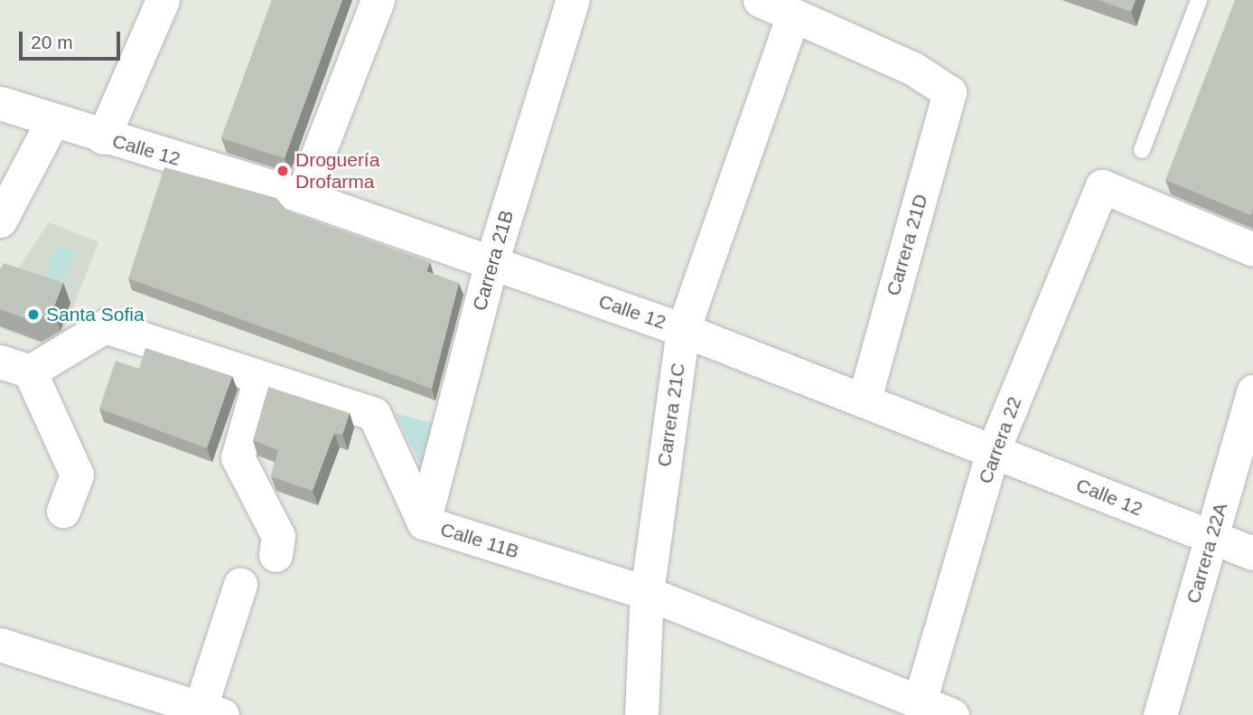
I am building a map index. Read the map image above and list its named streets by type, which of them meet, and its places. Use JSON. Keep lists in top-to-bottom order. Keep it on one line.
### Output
{"streets":{"street":["Calle 12","Carrera 21D","Carrera 21B","Carrera 21C","Carrera 22","Calle 11B","Carrera 22A"]},"crossings":[["Calle 12","Carrera 21D"],["Calle 12","Carrera 21B"],["Calle 12","Carrera 21C"],["Calle 12","Carrera 22"],["Calle 12","Carrera 22A"],["Carrera 21D","Carrera 21C"],["Carrera 21B","Calle 11B"],["Carrera 21C","Calle 11B"],["Carrera 22","Calle 11B"]],"places":["Droguería Drofarma","Santa Sofia"],"scale_bar":"20 m"}
